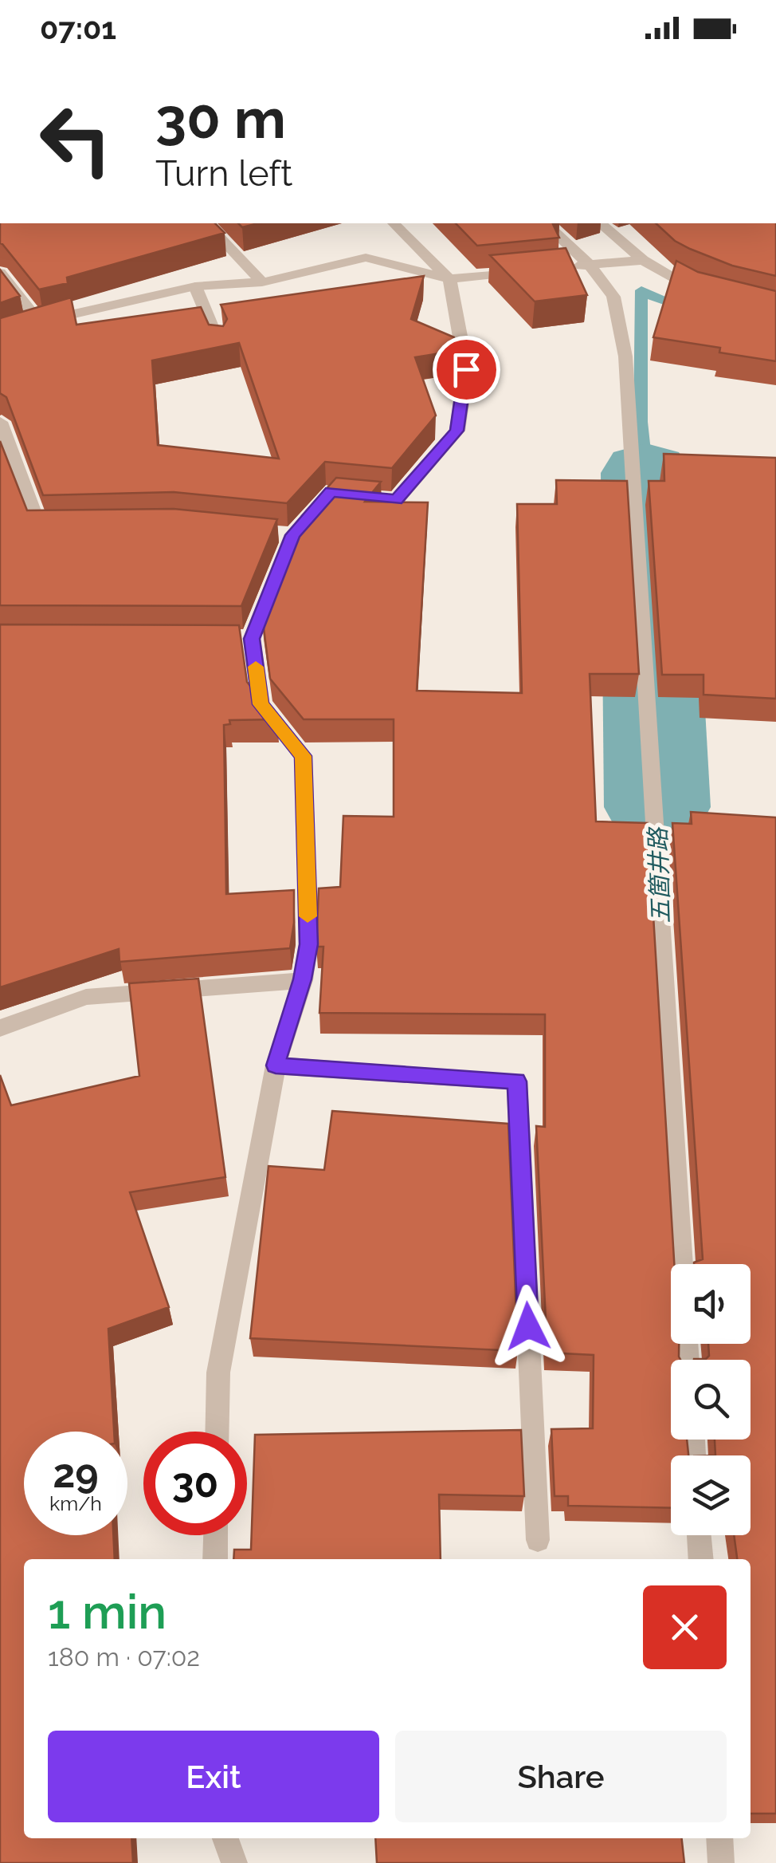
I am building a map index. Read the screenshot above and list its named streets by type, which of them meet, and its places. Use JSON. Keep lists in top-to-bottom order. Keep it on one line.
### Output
{"water":["五箇井路"],"page":{"status":"07:01","turn":["30 m","Turn left"],"speed":"29 km/h","limit":"30","heading":["1 min","180 m · 07:02"],"buttons":["Exit","Share"]}}
